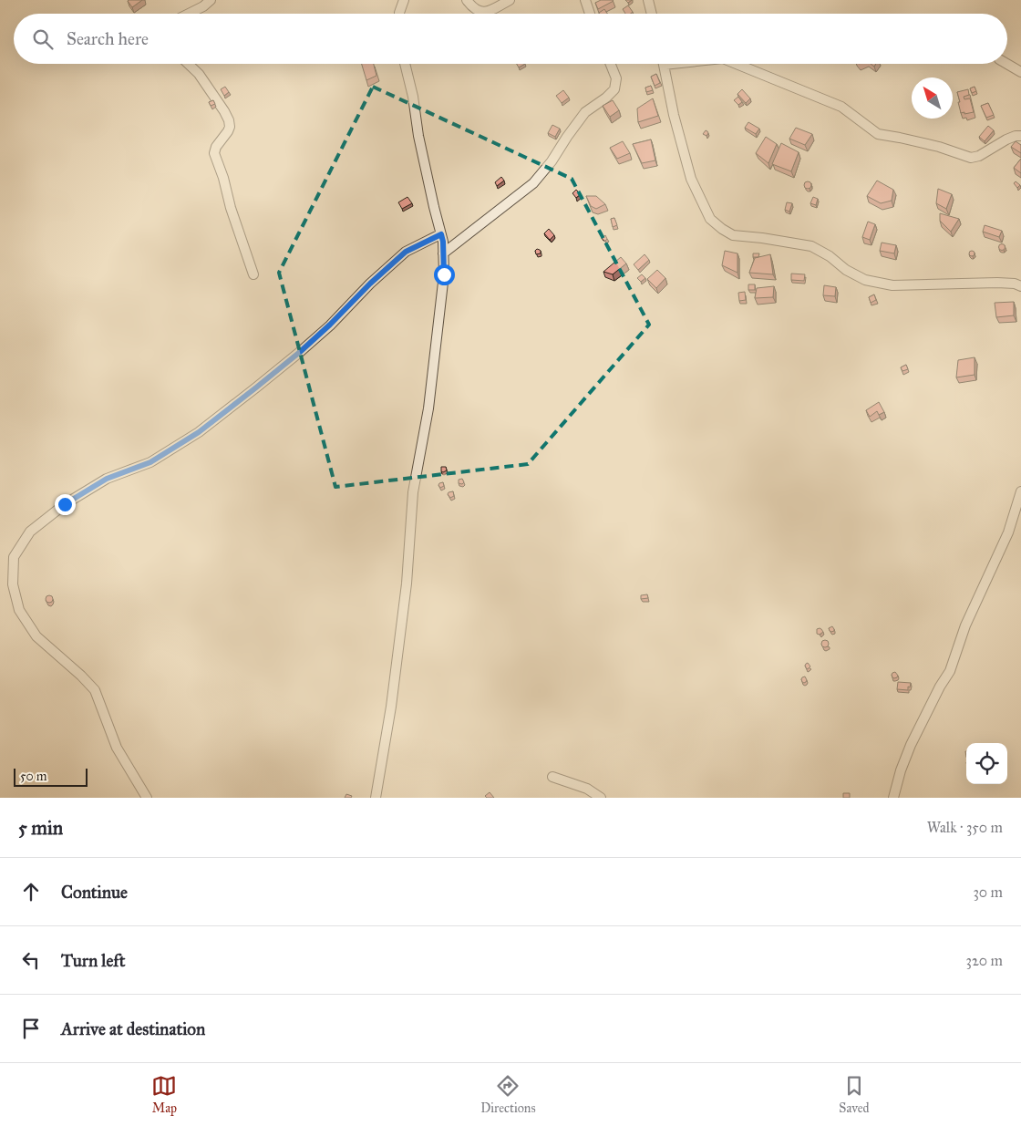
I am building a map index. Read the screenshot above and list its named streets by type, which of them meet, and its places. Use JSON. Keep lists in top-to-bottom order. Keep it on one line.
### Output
{"scale_bar":"50 m","north":"top left","page":{"search":"Search here","scale":"50 m","heading":["5 min","Walk · 350 m"],"list":[["Continue","30 m"],["Turn left","320 m"],"Arrive at destination"],"nav":["Map","Directions","Saved"]}}
